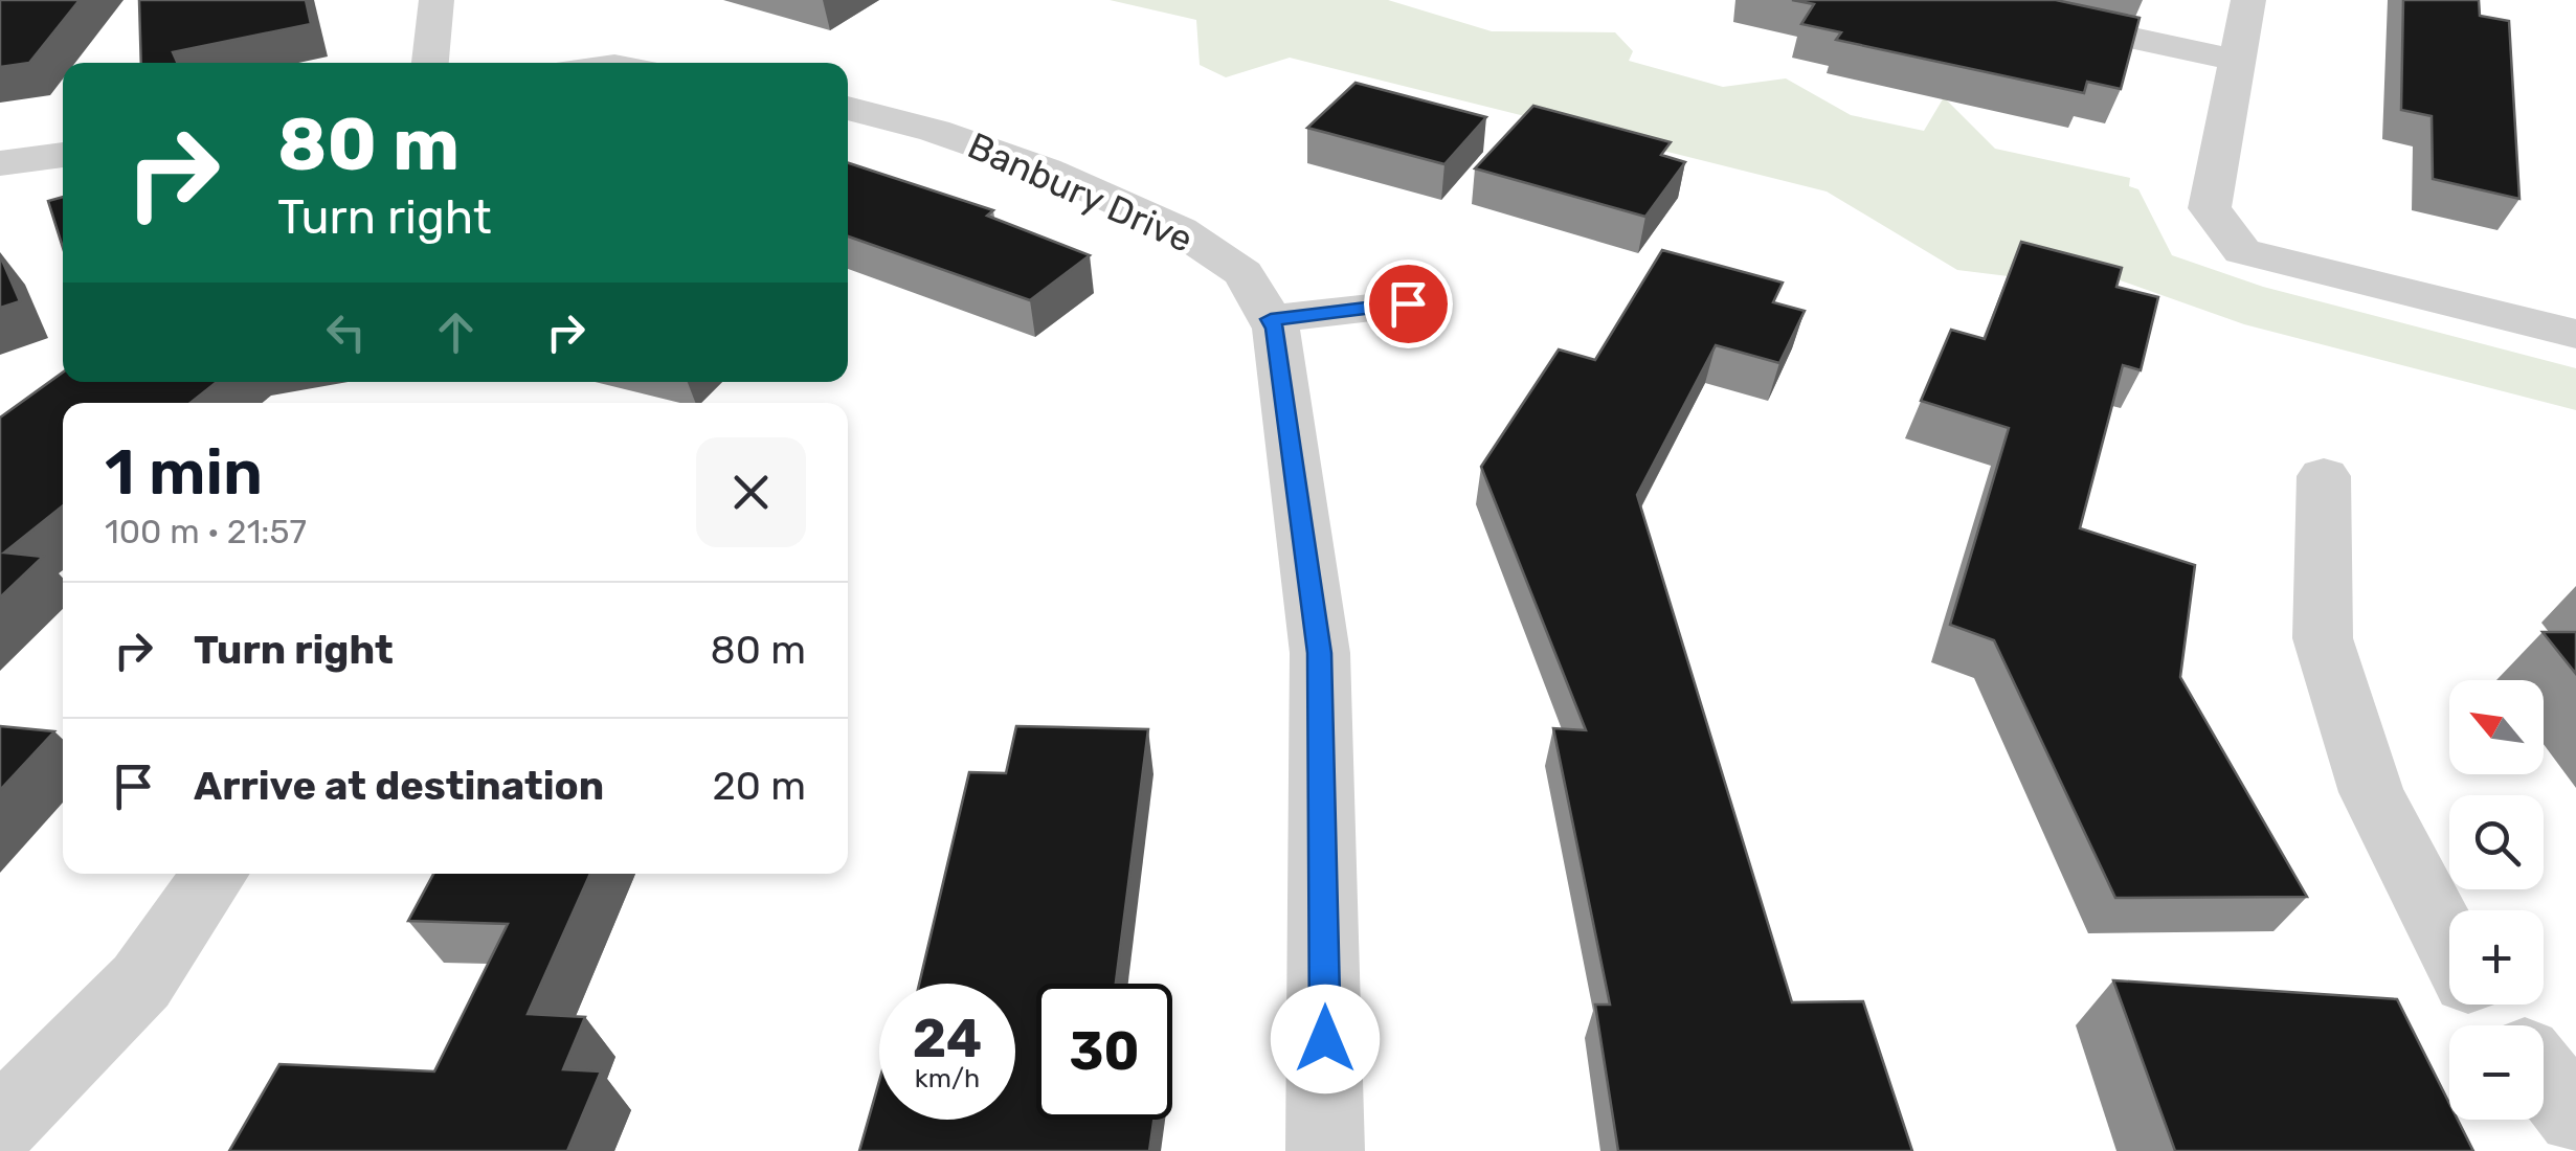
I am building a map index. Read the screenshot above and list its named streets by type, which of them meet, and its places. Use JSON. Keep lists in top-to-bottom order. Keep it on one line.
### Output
{"streets":{"street":["Banbury Drive"]},"north":"top left","page":{"turn":["80 m","Turn right"],"heading":["1 min","100 m · 21:57"],"list":[{"name":"Turn right","value":"80 m"},{"name":"Arrive at destination","value":"20 m"}],"map_buttons":["+","−"],"speed":"24 km/h","limit":"30"}}
